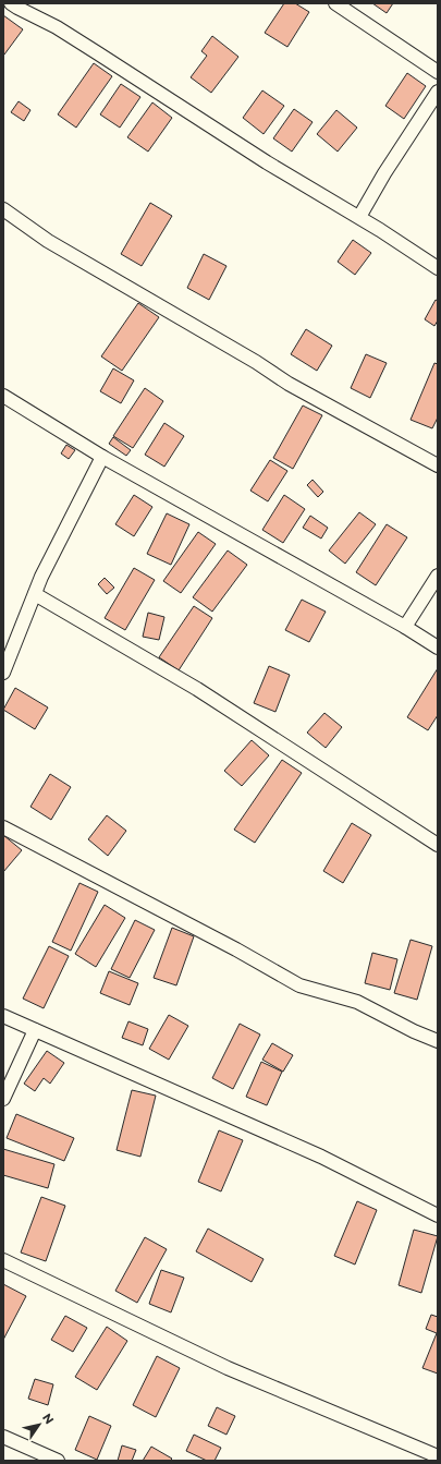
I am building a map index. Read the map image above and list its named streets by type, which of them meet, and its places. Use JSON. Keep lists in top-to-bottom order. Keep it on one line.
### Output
{"north":"top right"}
